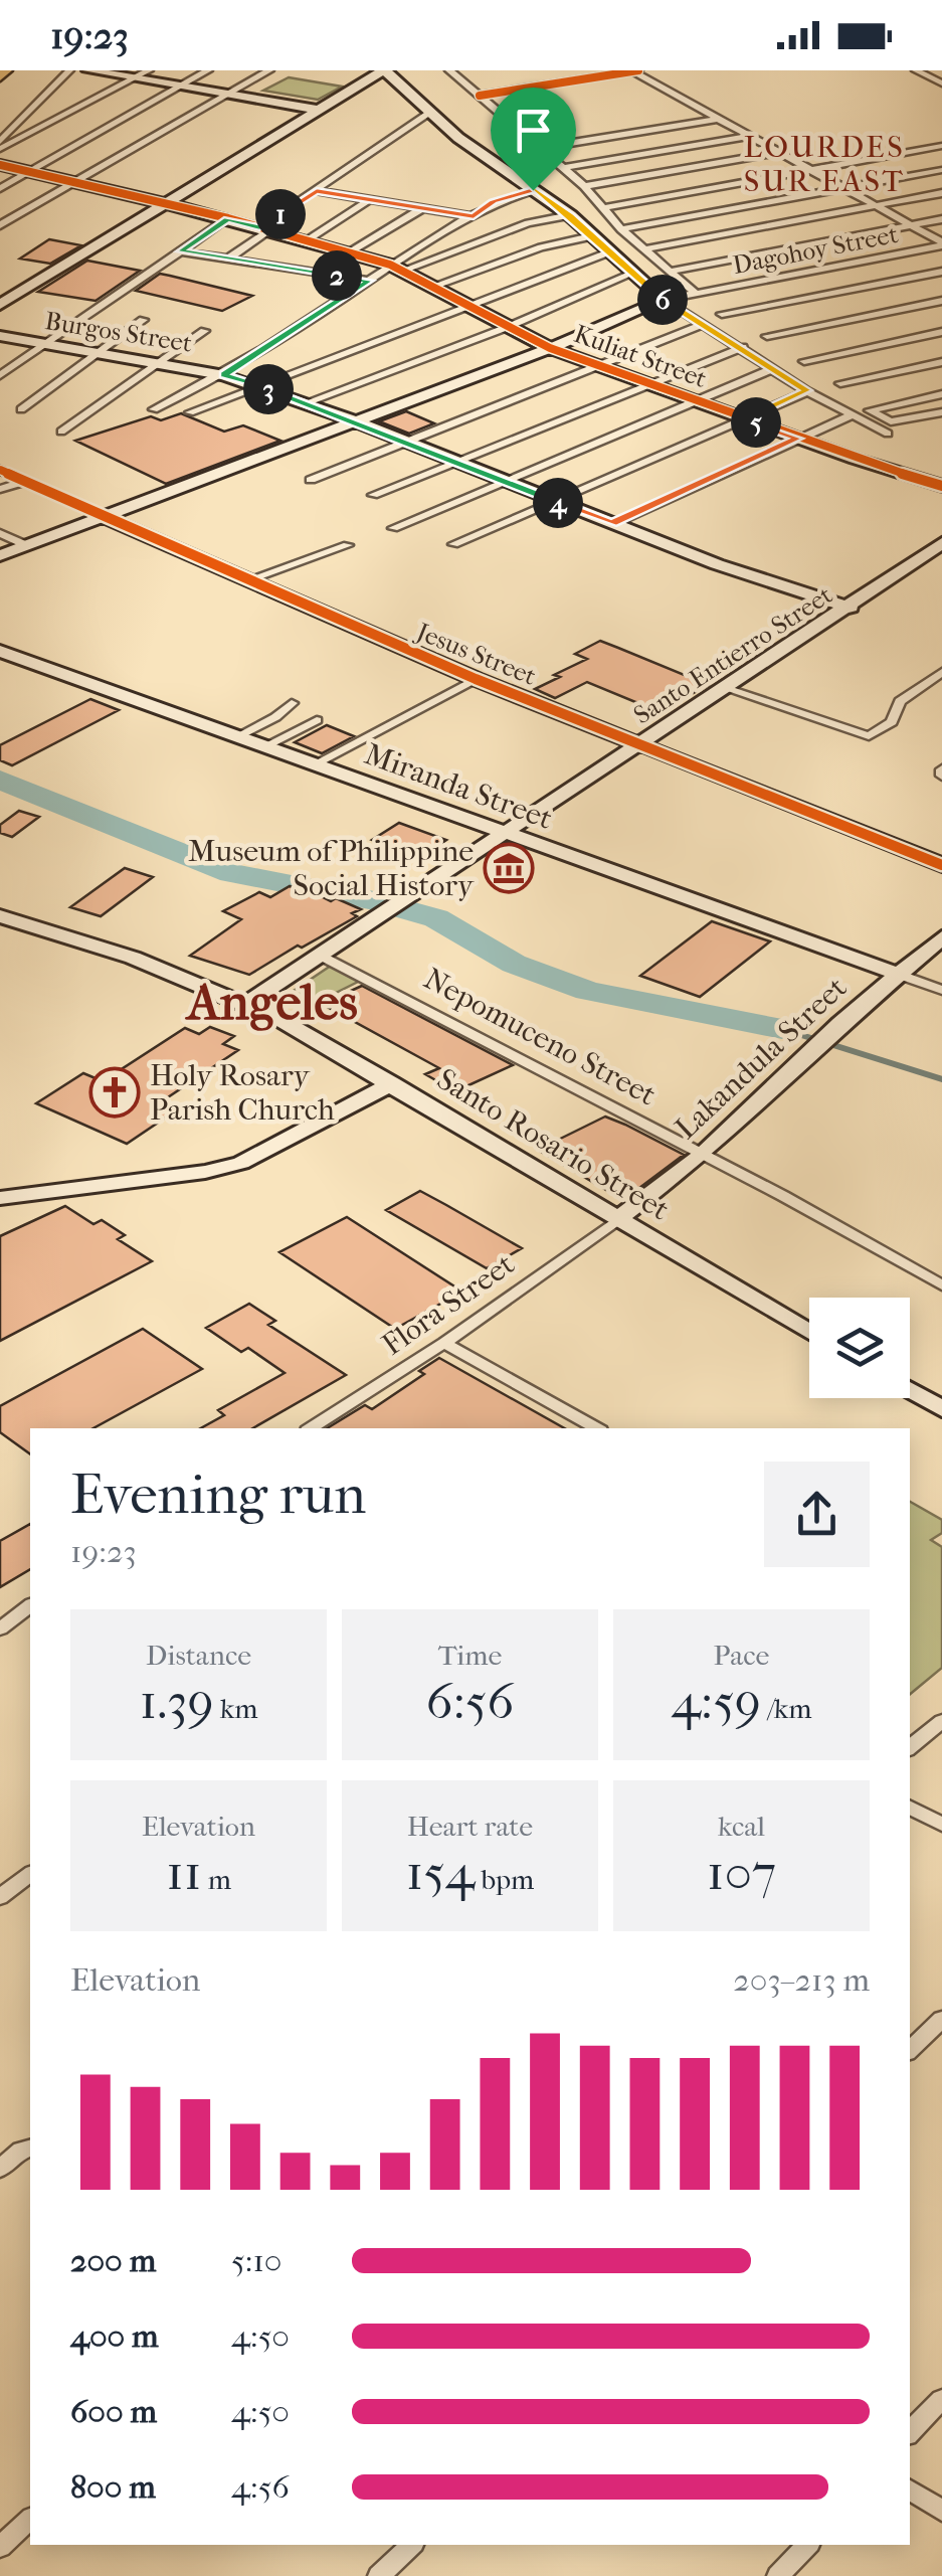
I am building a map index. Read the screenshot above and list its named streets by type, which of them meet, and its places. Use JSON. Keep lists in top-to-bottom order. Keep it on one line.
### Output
{"streets":{"street":["Dagohoy Street","Burgos Street","Kuliat Street","Jesus Street","Santo Entierro Street","Miranda Street","Nepomuceno Street","Lakandula Street","Santo Rosario Street","Flora Street"]},"crossings":[["Burgos Street","Santo Entierro Street"],["Jesus Street","Santo Entierro Street"],["Santo Entierro Street","Miranda Street"],["Santo Entierro Street","Nepomuceno Street"],["Santo Entierro Street","Santo Rosario Street"],["Miranda Street","Lakandula Street"],["Nepomuceno Street","Lakandula Street"],["Lakandula Street","Santo Rosario Street"],["Lakandula Street","Flora Street"],["Santo Rosario Street","Flora Street"]],"districts":["LOURDES SUR EAST","Angeles"],"places":{"museum":["Museum of Philippine Social History"],"church":["Holy Rosary Parish Church"]},"page":{"status":"19:23","pins":["1","2","6","3","5","4"],"heading":["Evening run","19:23"],"stats":[["Distance","1.39 km"],["Time","6:56"],["Pace","4:59 /km"],["Elevation","11 m"],["Heart rate","154 bpm"],["kcal","107"]],"chart":["Elevation","203–213 m"],"list":[{"name":"200 m","note":"5:10"},{"name":"400 m","note":"4:50"},{"name":"600 m","note":"4:50"},{"name":"800 m","note":"4:56"}]}}
